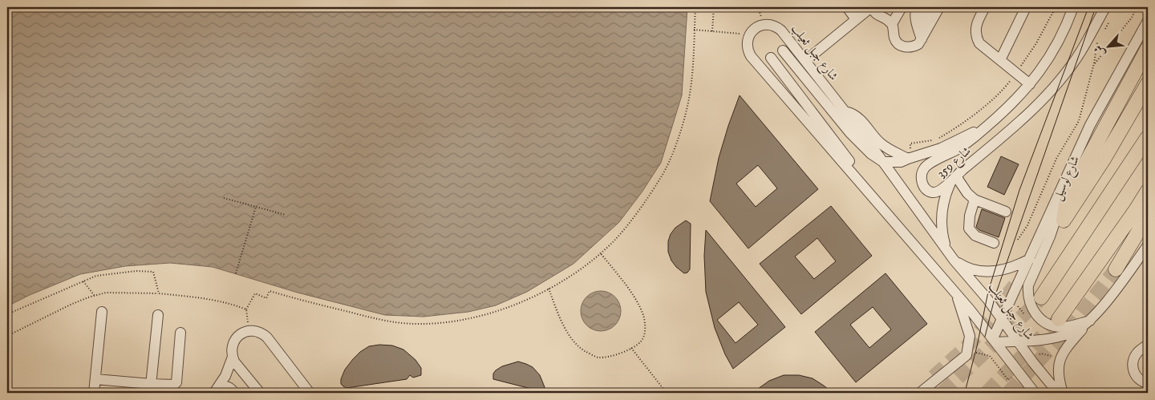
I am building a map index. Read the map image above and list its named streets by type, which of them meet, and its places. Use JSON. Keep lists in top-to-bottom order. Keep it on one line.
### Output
{"streets":{"street":["شارع جبل ثعيلب","شارع 359","شارع لوسيل"]},"crossings":[["شارع جبل ثعيلب","شارع لوسيل"]],"north":"bottom left"}
